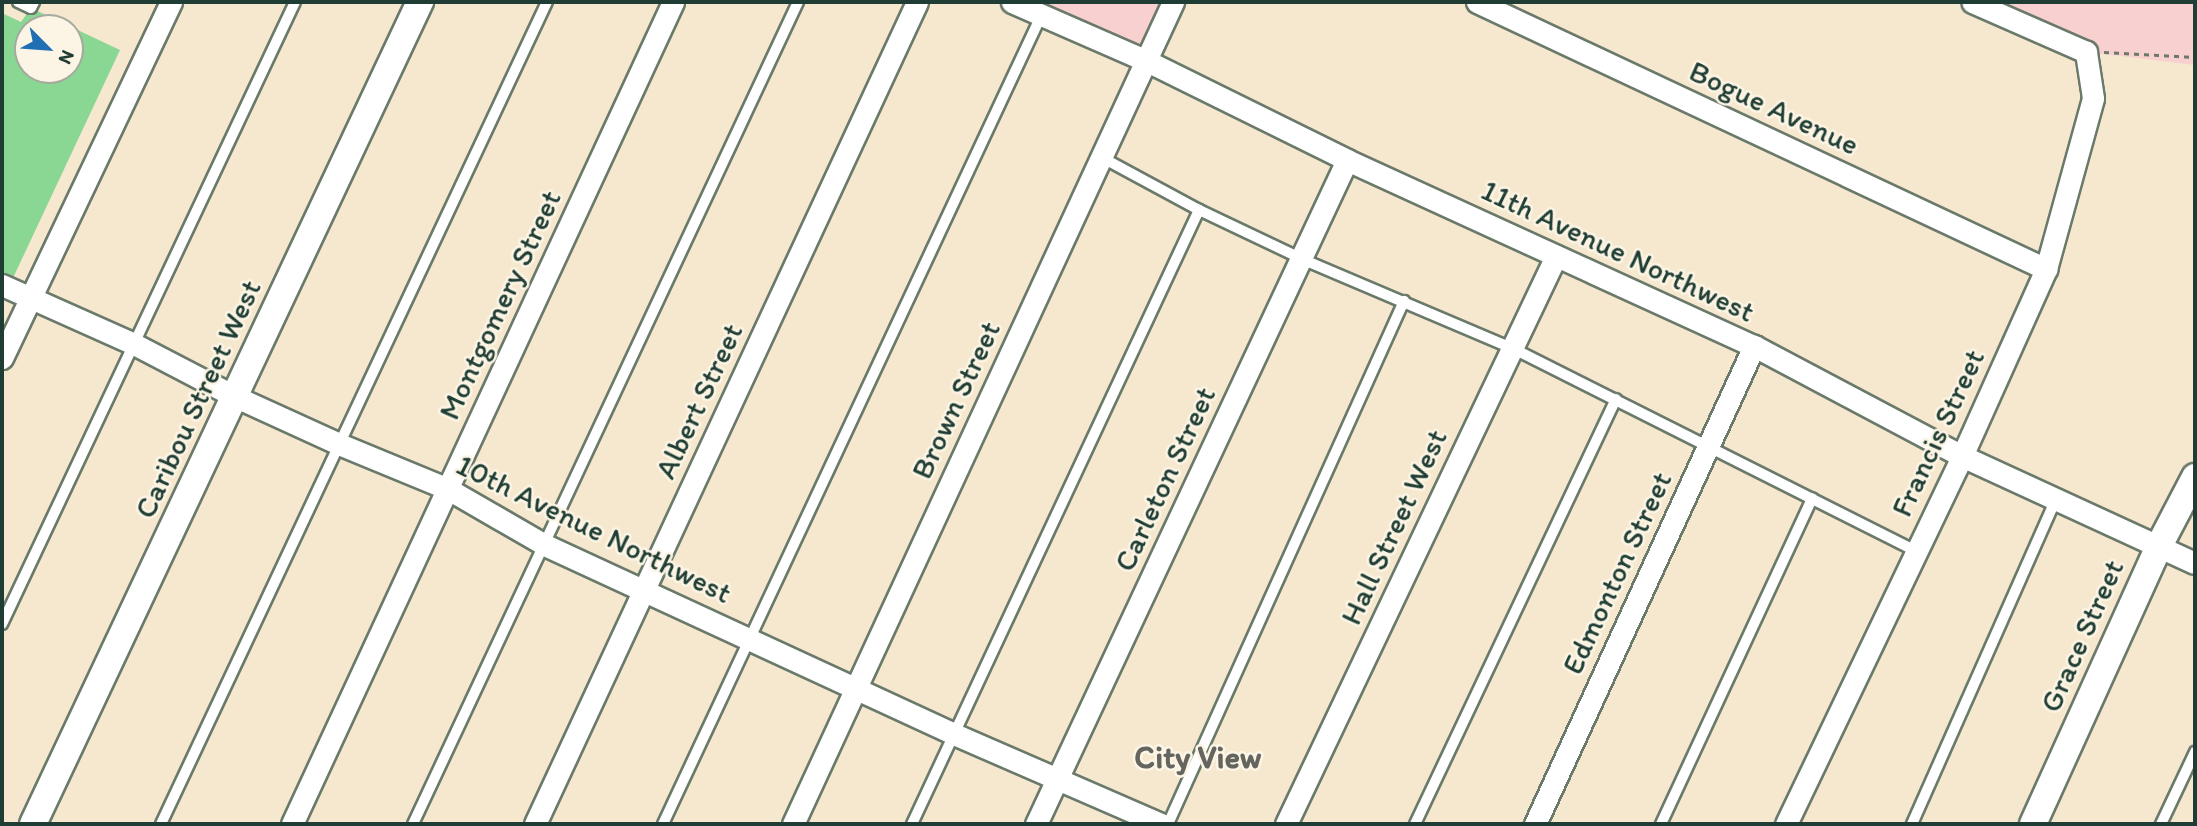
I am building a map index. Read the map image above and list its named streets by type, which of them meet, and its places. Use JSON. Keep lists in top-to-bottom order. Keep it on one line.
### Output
{"streets":{"street":["Bogue Avenue","11th Avenue Northwest","Montgomery Street","Caribou Street West","Brown Street","Albert Street","Francis Street","Carleton Street","Hall Street West","10th Avenue Northwest","Edmonton Street","Grace Street"]},"crossings":[["Bogue Avenue","Francis Street"],["11th Avenue Northwest","Brown Street"],["11th Avenue Northwest","Francis Street"],["11th Avenue Northwest","Carleton Street"],["11th Avenue Northwest","Hall Street West"],["11th Avenue Northwest","Edmonton Street"],["11th Avenue Northwest","Grace Street"],["Montgomery Street","10th Avenue Northwest"],["Caribou Street West","10th Avenue Northwest"],["Brown Street","10th Avenue Northwest"],["Albert Street","10th Avenue Northwest"],["Carleton Street","10th Avenue Northwest"]],"districts":["City View"],"north":"bottom right"}
